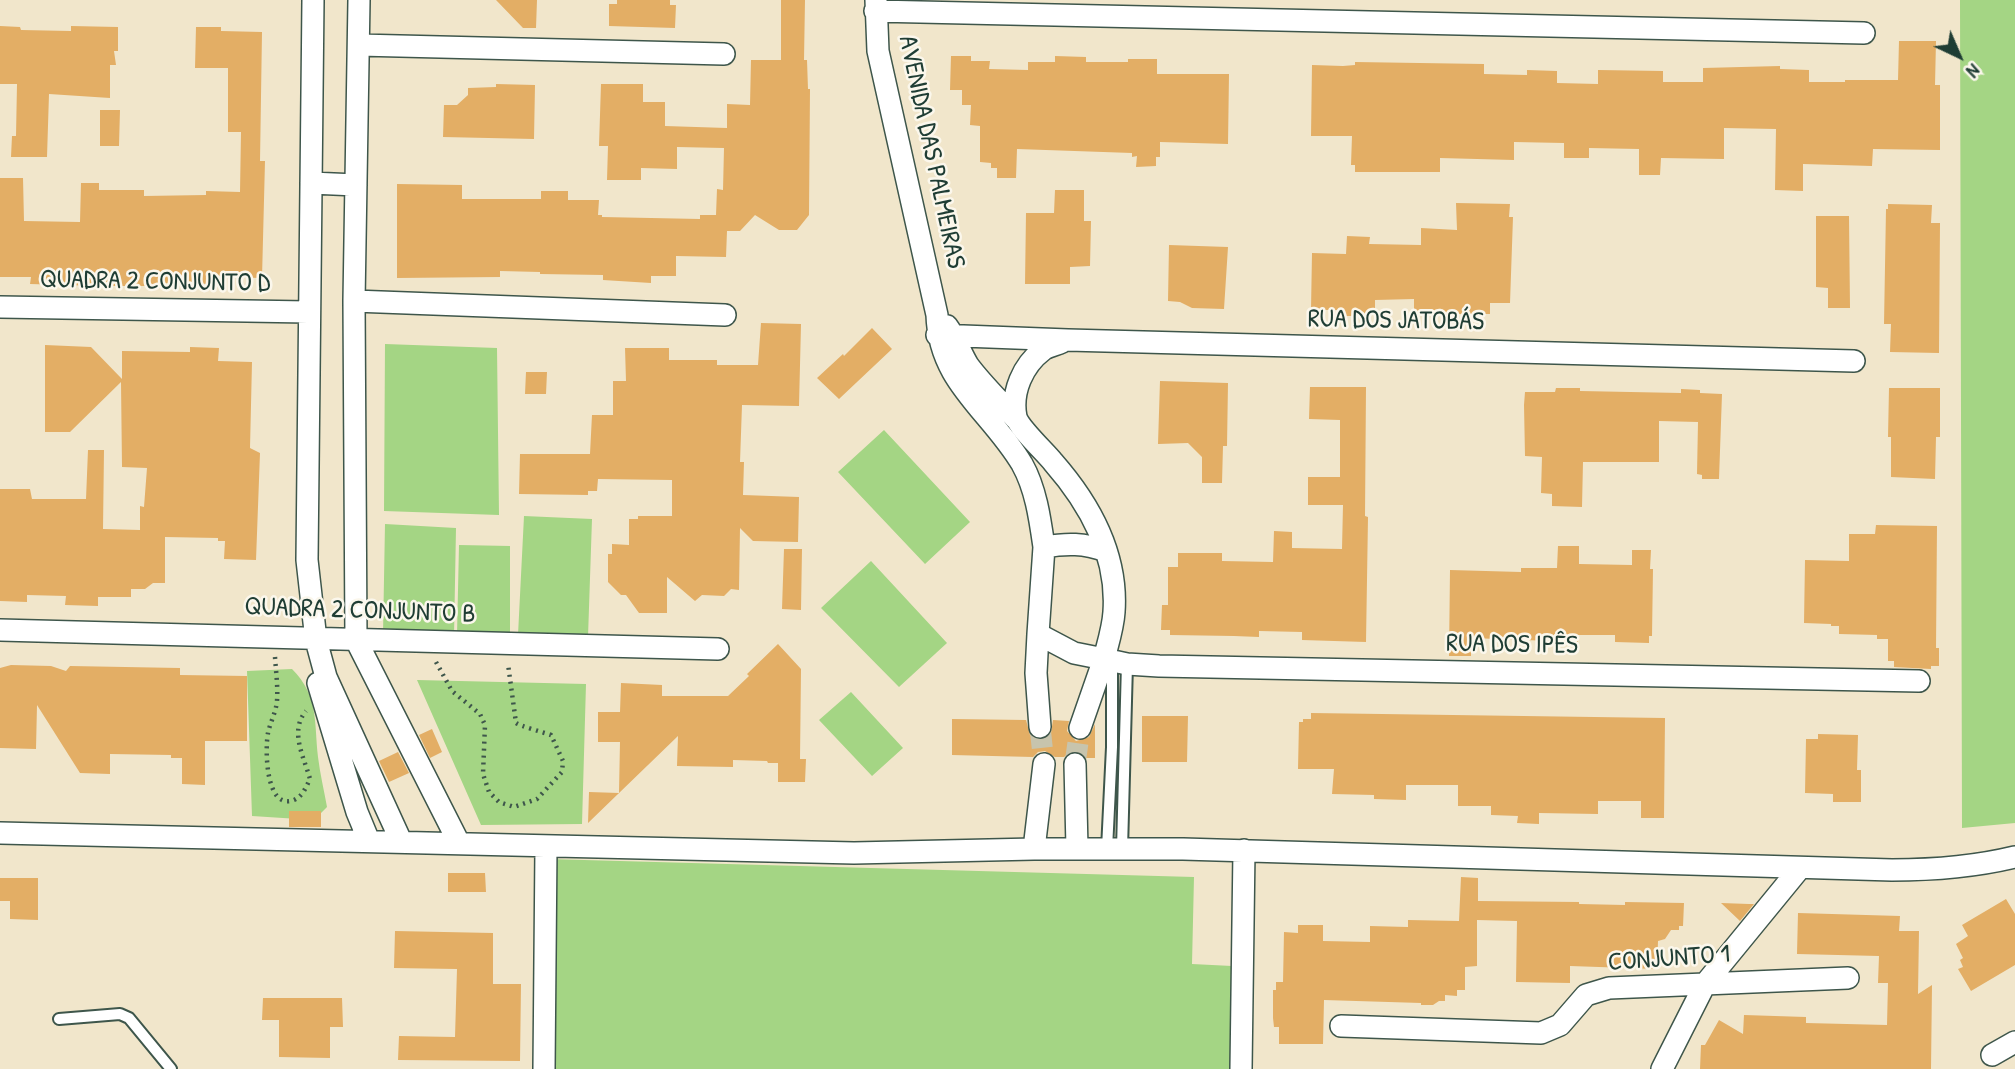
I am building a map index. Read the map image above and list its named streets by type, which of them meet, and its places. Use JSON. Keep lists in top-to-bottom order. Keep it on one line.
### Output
{"streets":{"street":["AVENIDA DAS PALMEIRAS","QUADRA 2 CONJUNTO D","RUA DOS JATOBÁS","QUADRA 2 CONJUNTO B","RUA DOS IPÊS","CONJUNTO 1"]},"crossings":[["AVENIDA DAS PALMEIRAS","RUA DOS JATOBÁS"],["AVENIDA DAS PALMEIRAS","RUA DOS IPÊS"]],"north":"bottom right"}
